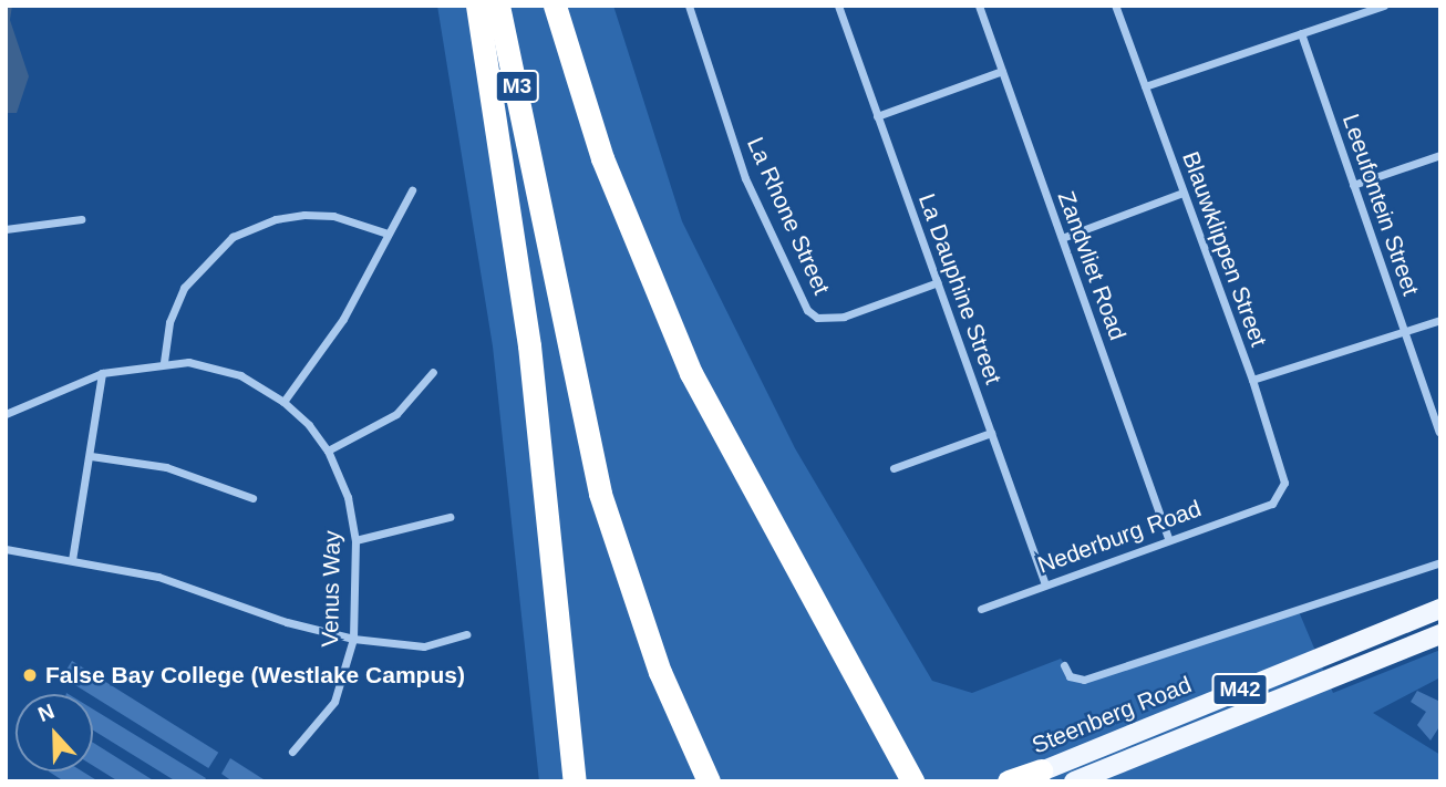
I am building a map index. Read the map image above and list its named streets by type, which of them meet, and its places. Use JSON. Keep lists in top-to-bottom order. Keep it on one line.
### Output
{"streets":{"highway":["M3"],"main road":["M42","Steenberg Road"],"street":["Leeufontein Street","La Rhone Street","Blauwklippen Street","Zandvliet Road","La Dauphine Street","Nederburg Road","Venus Way"]},"crossings":[["La Rhone Street","La Dauphine Street"],["Blauwklippen Street","Nederburg Road"],["Zandvliet Road","Nederburg Road"],["La Dauphine Street","Nederburg Road"]],"places":["False Bay College (Westlake Campus)"],"north":"top"}
